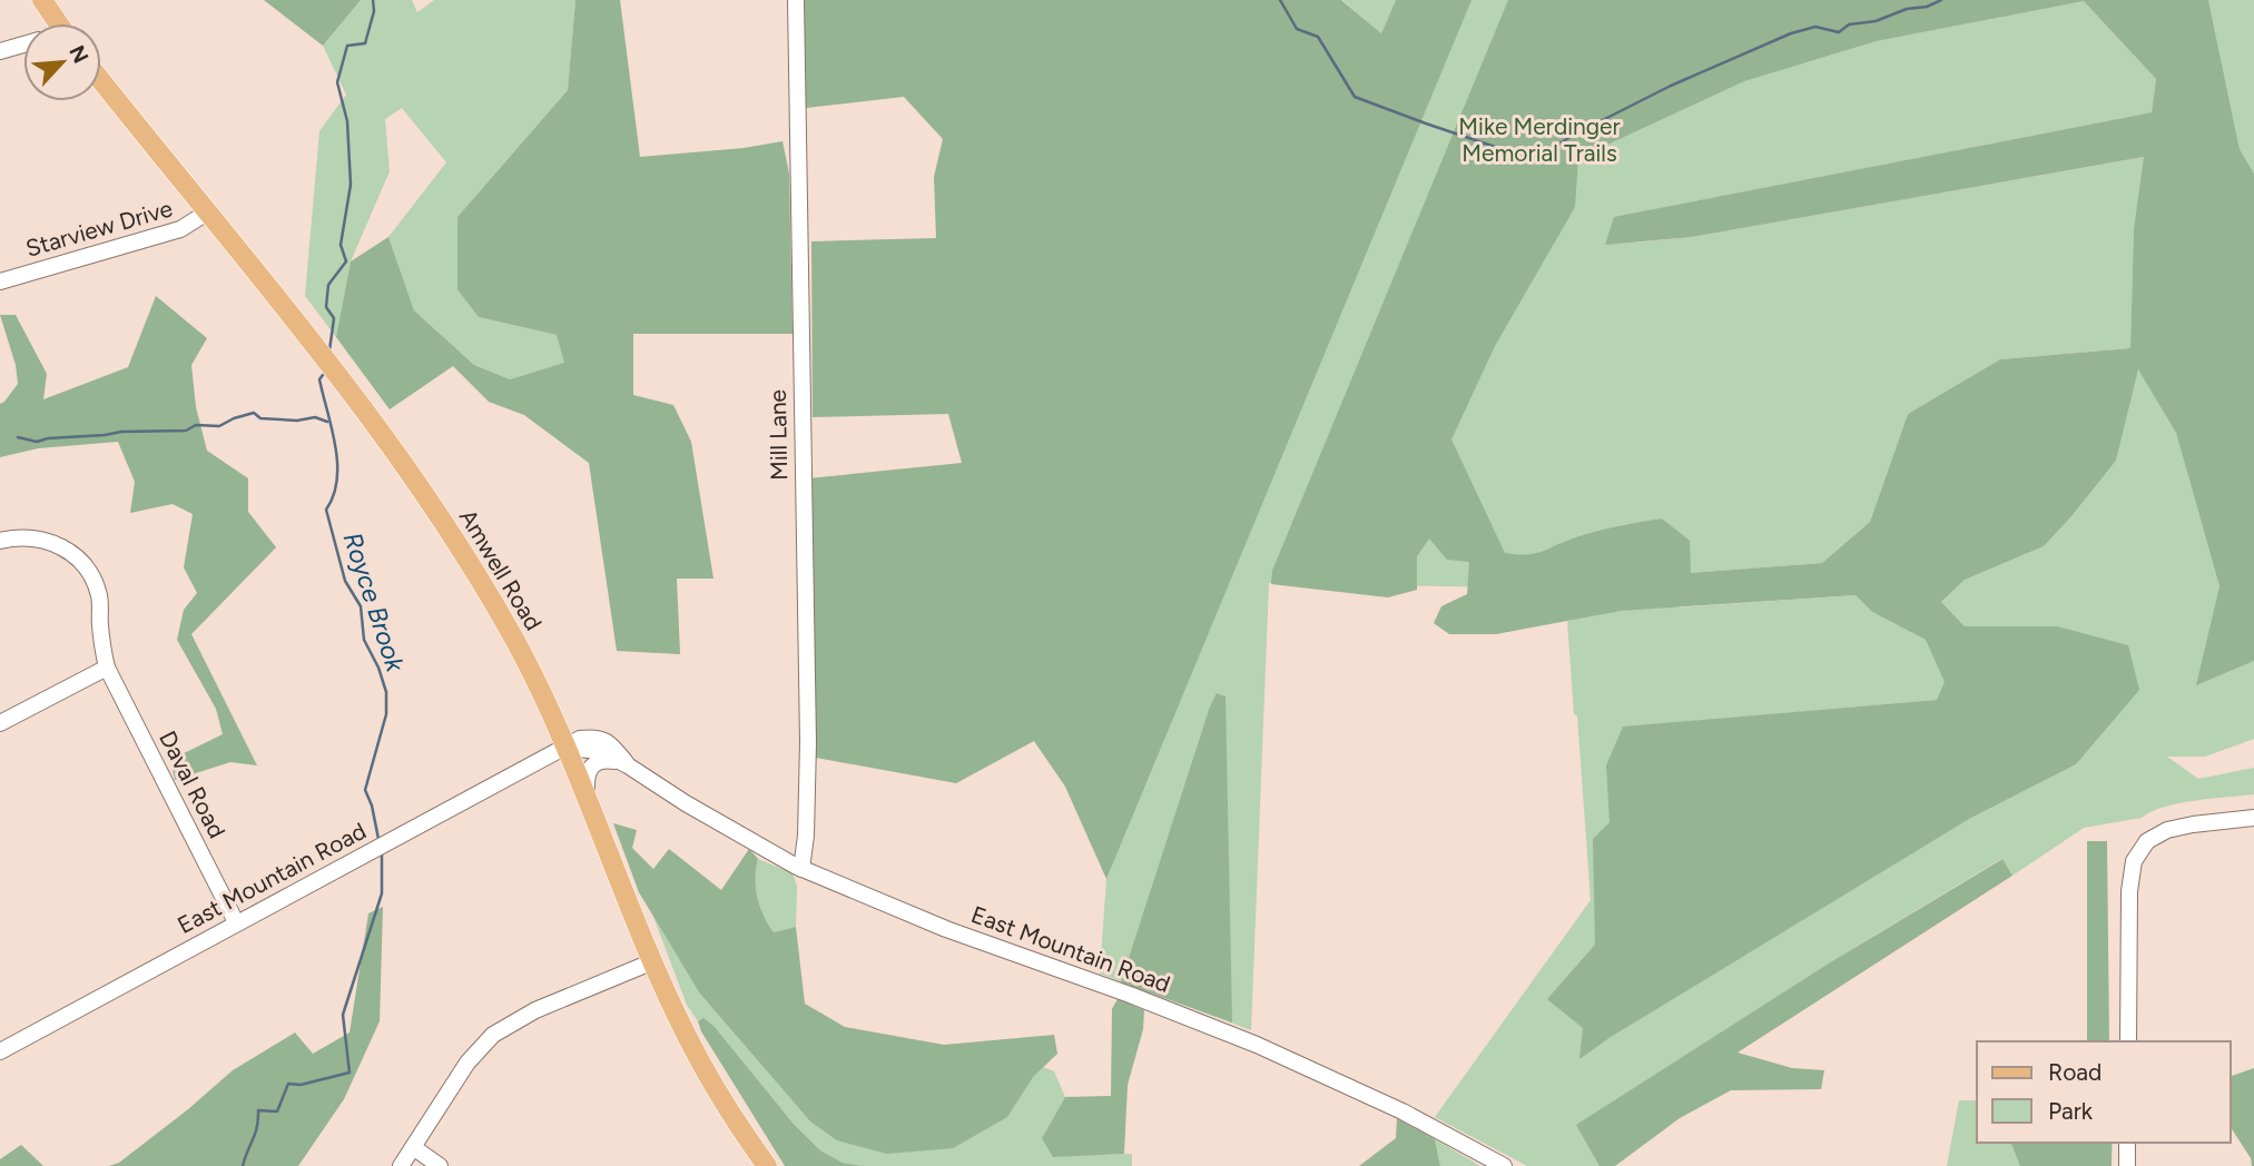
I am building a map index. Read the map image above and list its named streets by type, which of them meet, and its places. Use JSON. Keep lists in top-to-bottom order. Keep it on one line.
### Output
{"streets":{"main road":["Amwell Road"],"street":["Starview Drive","Mill Lane","Daval Road","East Mountain Road"]},"crossings":[["Starview Drive","Amwell Road"],["Mill Lane","East Mountain Road"],["Amwell Road","East Mountain Road"],["Daval Road","East Mountain Road"]],"water":["Royce Brook"],"parks":["Mike Merdinger Memorial Trails"],"legend":["Road","Park"],"north":"top right"}
